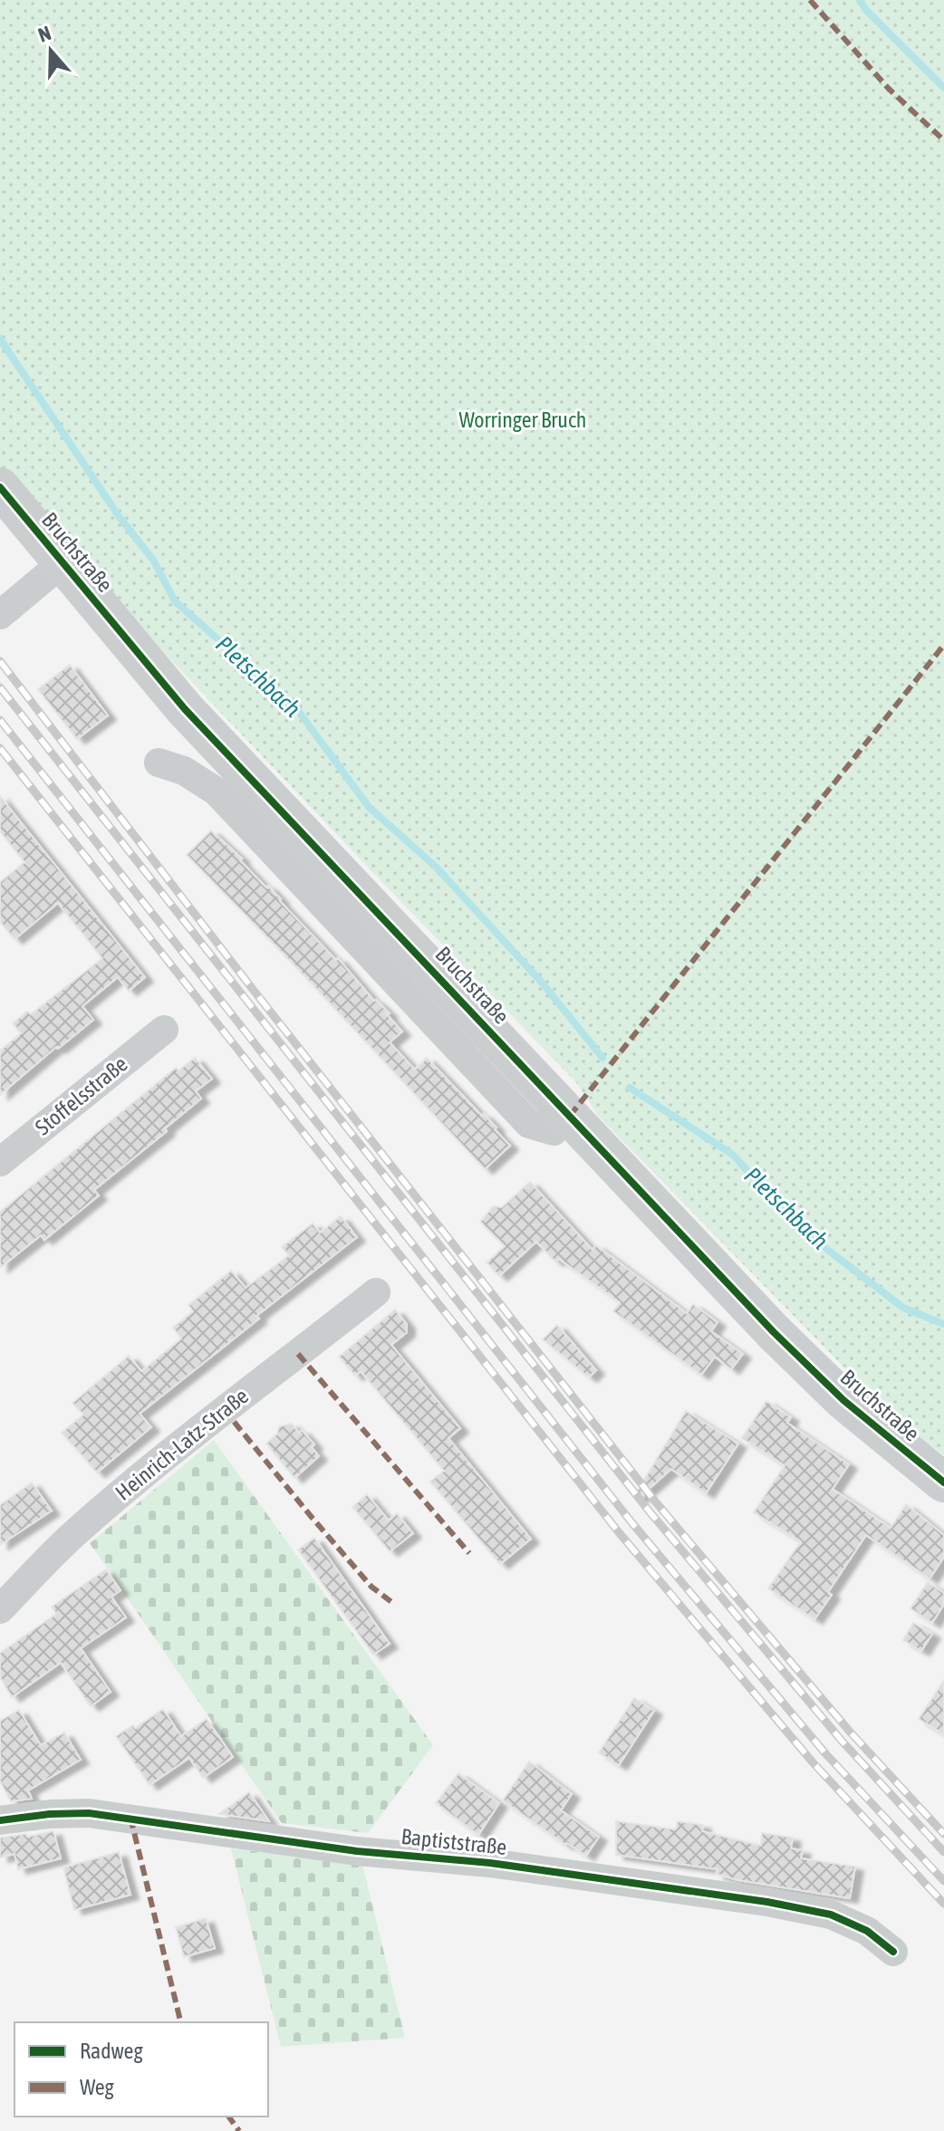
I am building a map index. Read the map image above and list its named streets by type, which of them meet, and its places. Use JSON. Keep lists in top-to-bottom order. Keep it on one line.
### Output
{"streets":{"main road":["Bruchstraße"],"street":["Stoffelsstraße","Heinrich-Latz-Straße","Baptiststraße"]},"water":["Pletschbach"],"parks":["Worringer Bruch"],"legend":["Radweg","Weg"],"north":"top"}
